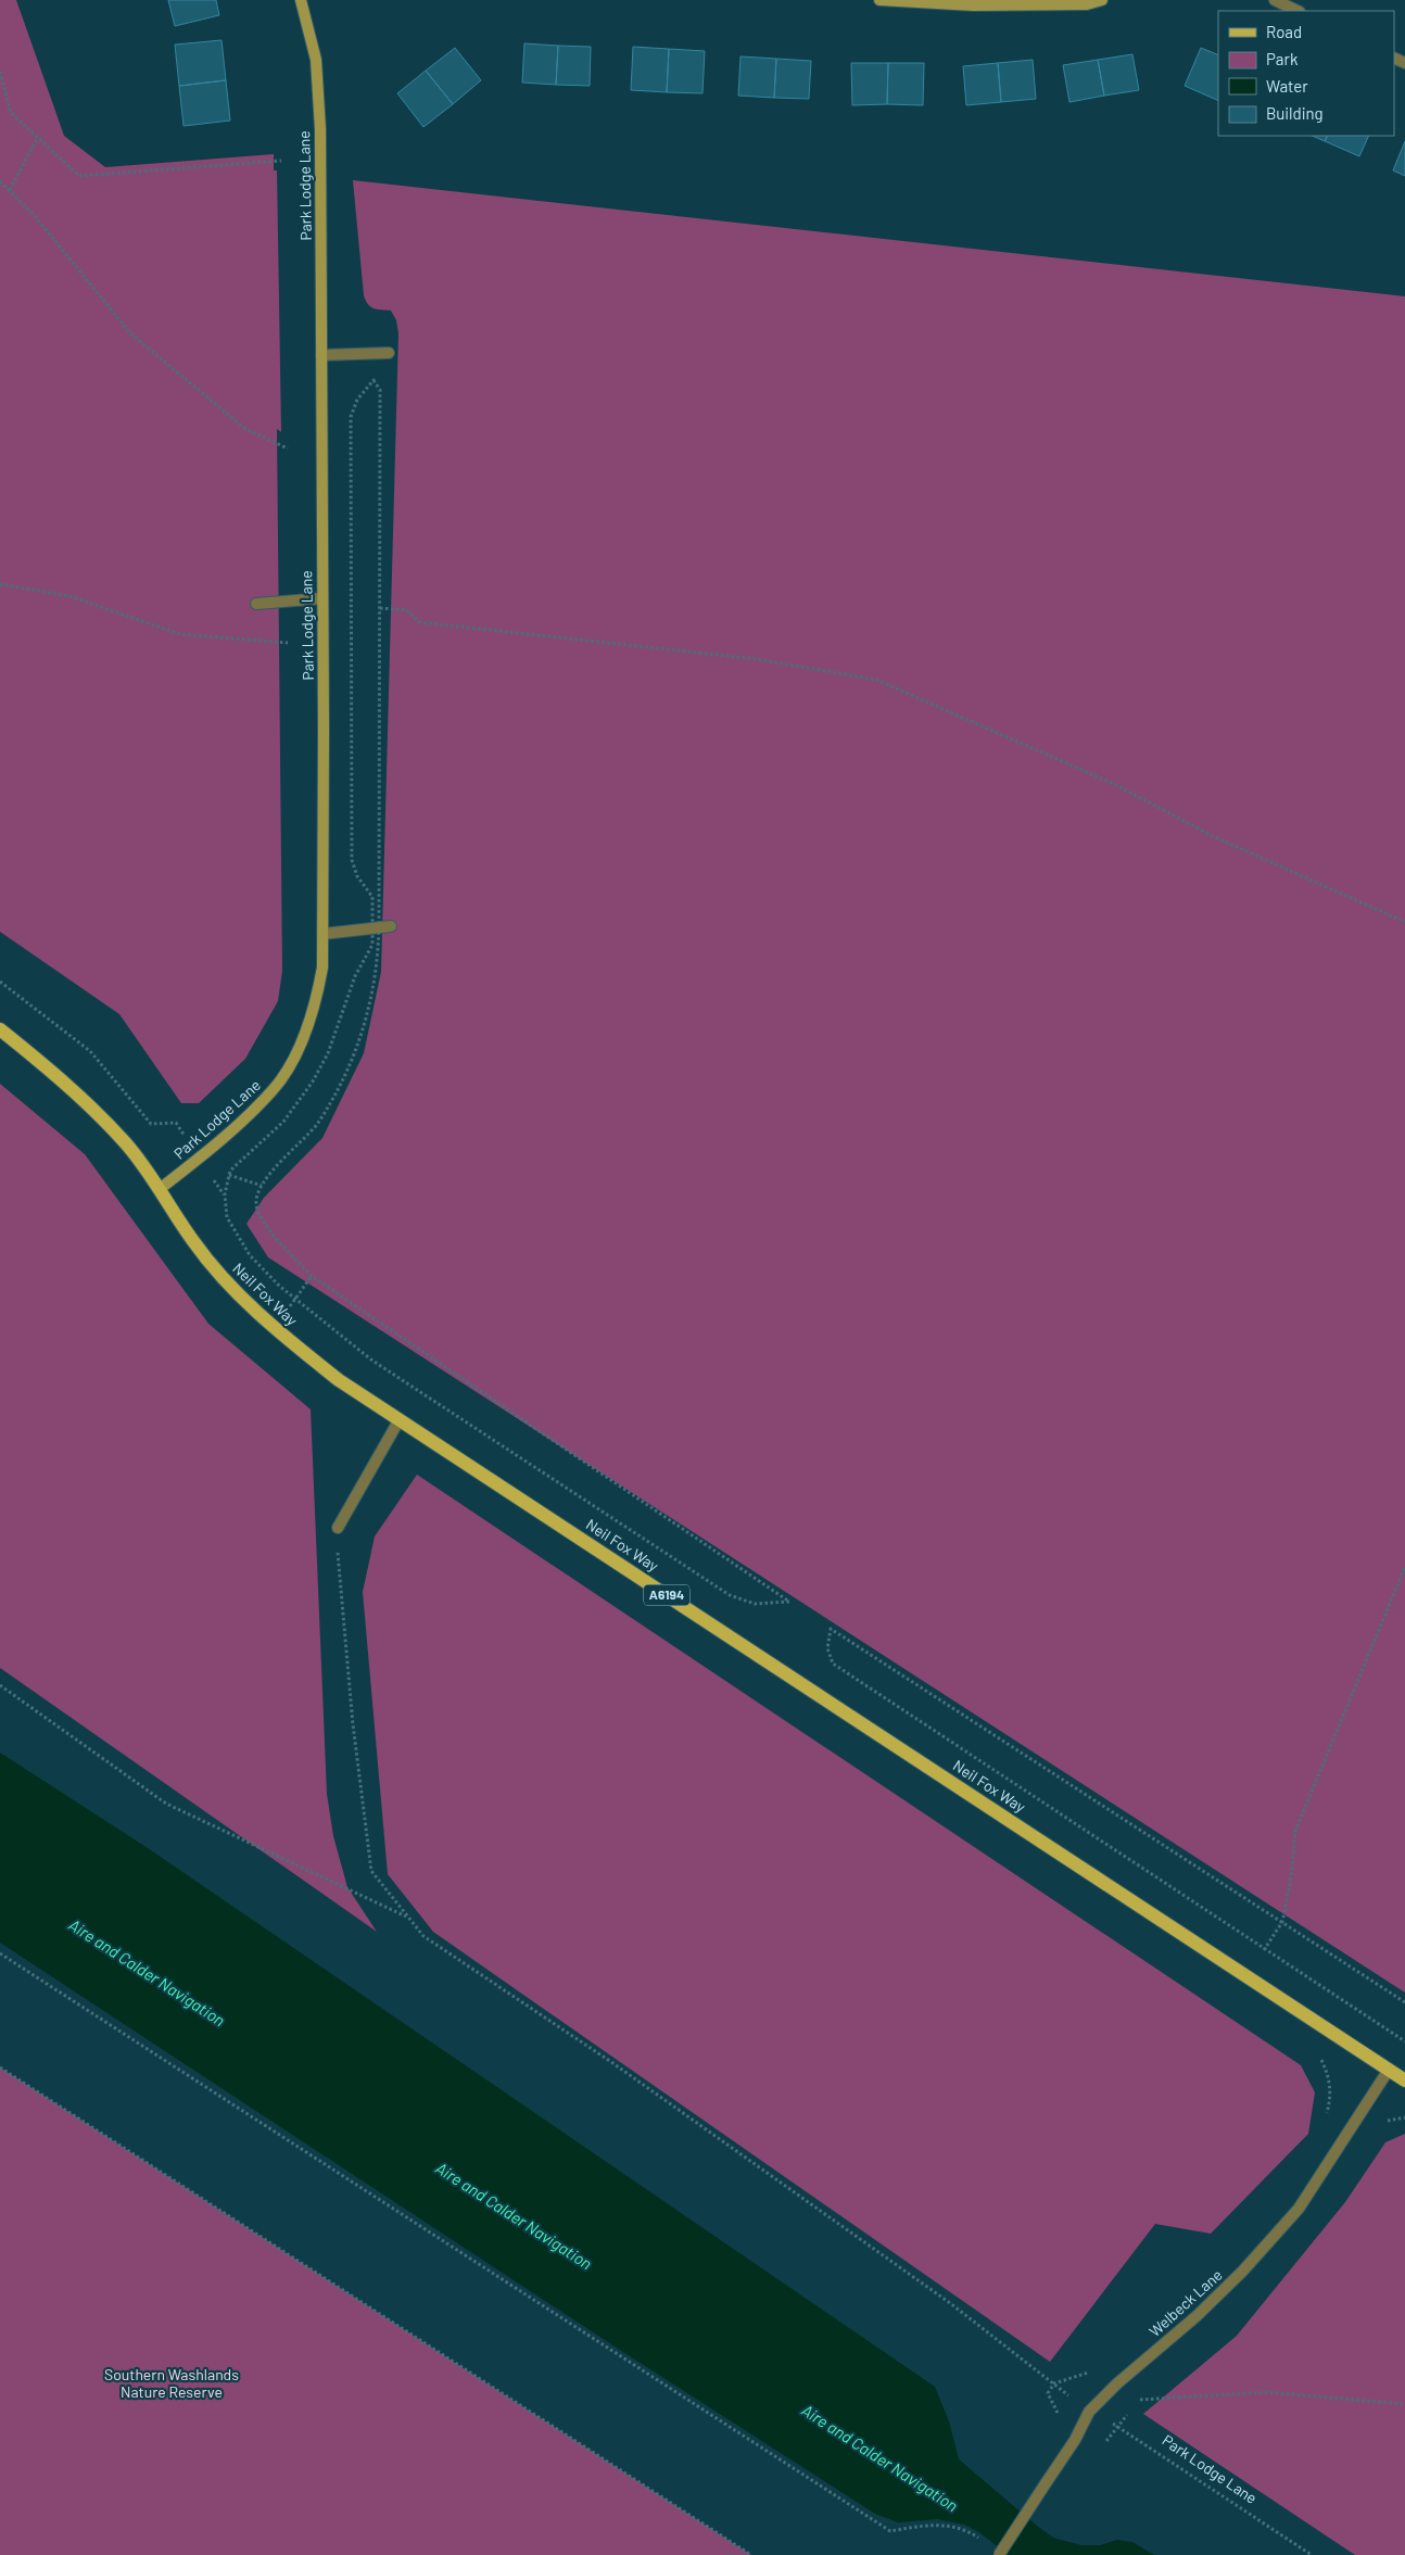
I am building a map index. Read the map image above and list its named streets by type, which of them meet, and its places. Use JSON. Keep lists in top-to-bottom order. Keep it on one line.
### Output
{"streets":{"main road":["Neil Fox Way","A6194"],"street":["Park Lodge Lane","Welbeck Lane"]},"crossings":[["Park Lodge Lane","Neil Fox Way"],["Park Lodge Lane","Welbeck Lane"],["Neil Fox Way","Welbeck Lane"]],"water":["Aire and Calder Navigation"],"parks":["Southern Washlands Nature Reserve"],"legend":["Road","Park","Water","Building"]}
